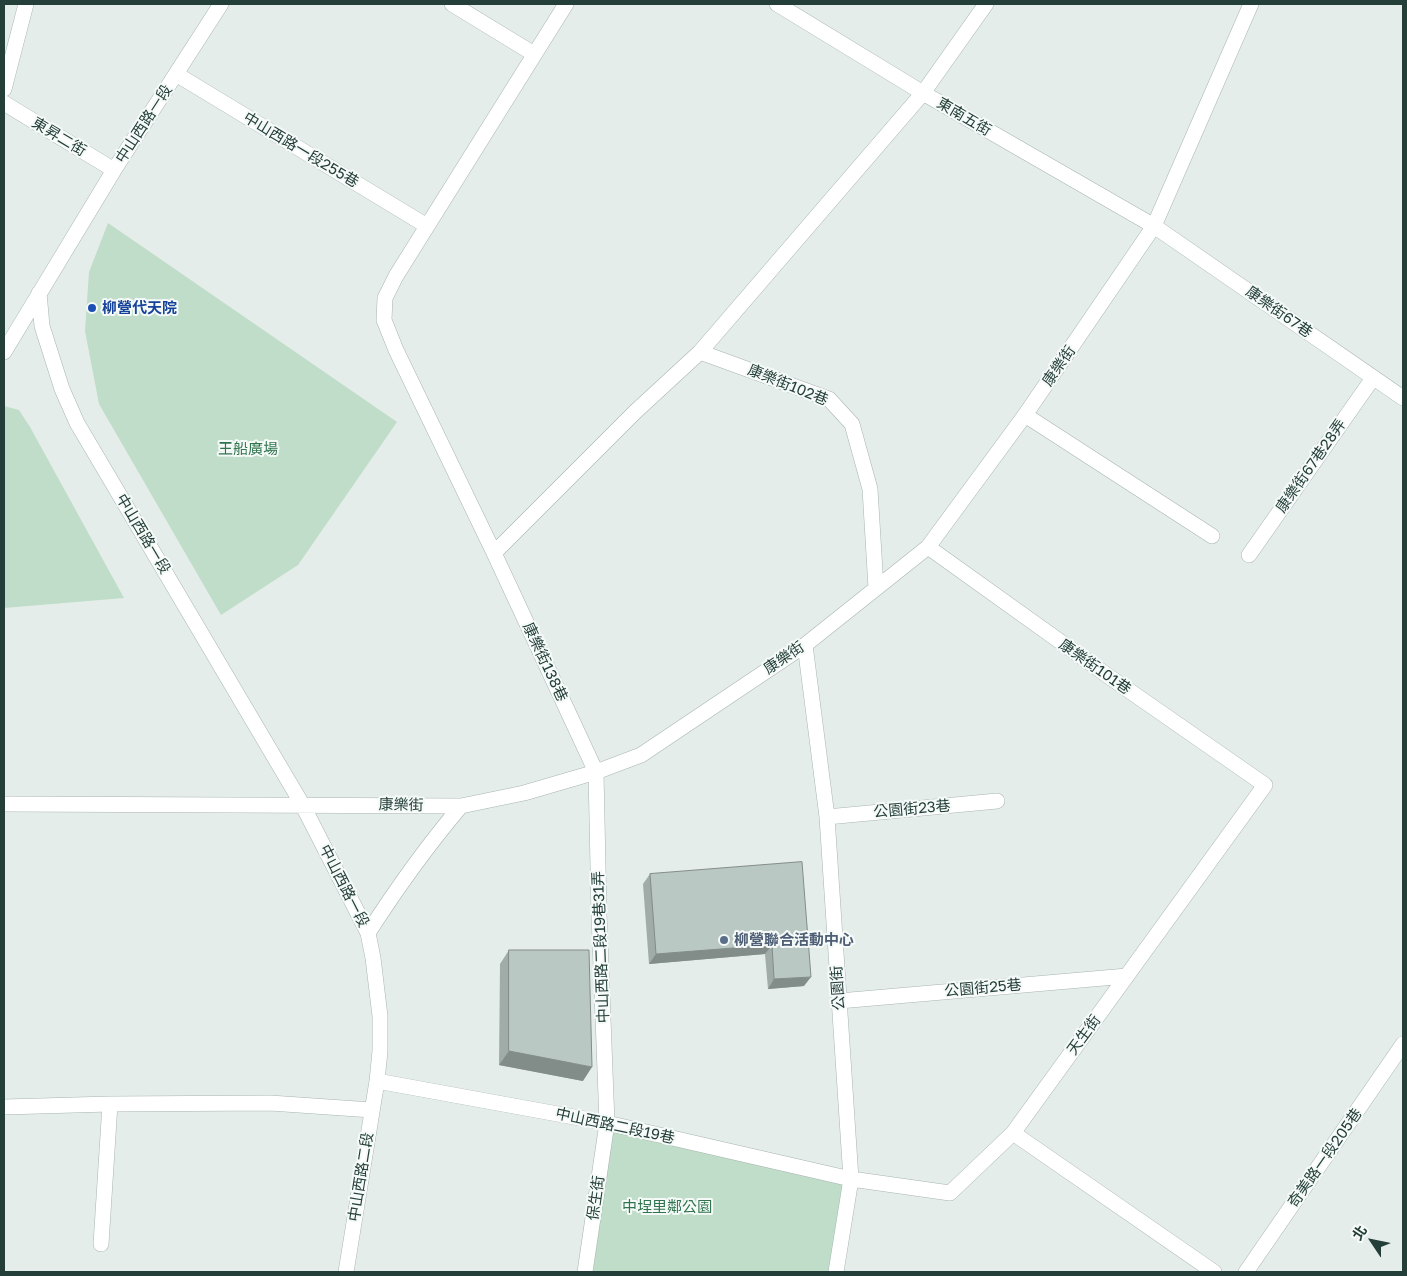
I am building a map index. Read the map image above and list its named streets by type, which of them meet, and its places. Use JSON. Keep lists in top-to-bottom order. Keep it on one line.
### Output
{"streets":{"street":["東南五街","中山西路一段","東昇二街","中山西路一段255巷","康樂街67巷","康樂街","康樂街102巷","康樂街67巷28弄","康樂街138巷","康樂街101巷","公園街23巷","中山西路二段19巷31弄","公園街","公園街25巷","天生街","中山西路二段19巷","奇美路一段205巷","中山西路二段","保生街"]},"crossings":[["東南五街","康樂街67巷"],["東南五街","康樂街"],["中山西路一段","東昇二街"],["中山西路一段","中山西路一段255巷"],["中山西路一段","康樂街"],["中山西路一段","中山西路二段19巷"],["中山西路一段","中山西路二段"],["中山西路一段255巷","康樂街138巷"],["康樂街67巷","康樂街"],["康樂街67巷","康樂街67巷28弄"],["康樂街","康樂街102巷"],["康樂街","康樂街138巷"],["康樂街","康樂街101巷"],["康樂街","中山西路二段19巷31弄"],["康樂街","公園街"],["康樂街138巷","中山西路二段19巷31弄"],["康樂街101巷","天生街"],["公園街23巷","公園街"],["中山西路二段19巷31弄","中山西路二段19巷"],["中山西路二段19巷31弄","保生街"],["公園街","公園街25巷"],["公園街","天生街"],["公園街","中山西路二段19巷"],["公園街25巷","天生街"],["天生街","中山西路二段19巷"],["中山西路二段19巷","中山西路二段"],["中山西路二段19巷","保生街"]],"parks":["王船廣場","中埕里鄰公園"],"places":["柳營代天院","柳營聯合活動中心"],"north":"top left"}
